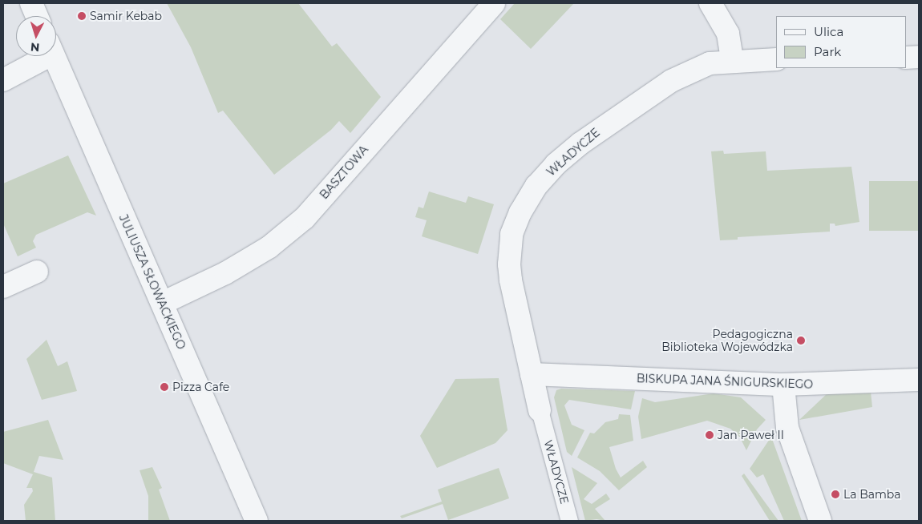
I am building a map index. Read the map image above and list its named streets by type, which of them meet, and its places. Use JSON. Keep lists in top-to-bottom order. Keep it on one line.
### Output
{"streets":{"street":["WŁADYCZE","BASZTOWA","JULIUSZA SŁOWACKIEGO","BISKUPA JANA ŚNIGURSKIEGO"]},"crossings":[["WŁADYCZE","BISKUPA JANA ŚNIGURSKIEGO"],["BASZTOWA","JULIUSZA SŁOWACKIEGO"]],"places":["Samir Kebab","Pedagogiczna Biblioteka Wojewódzka","Pizza Cafe","Jan Paweł II","La Bamba"],"legend":["Ulica","Park"],"north":"bottom"}
